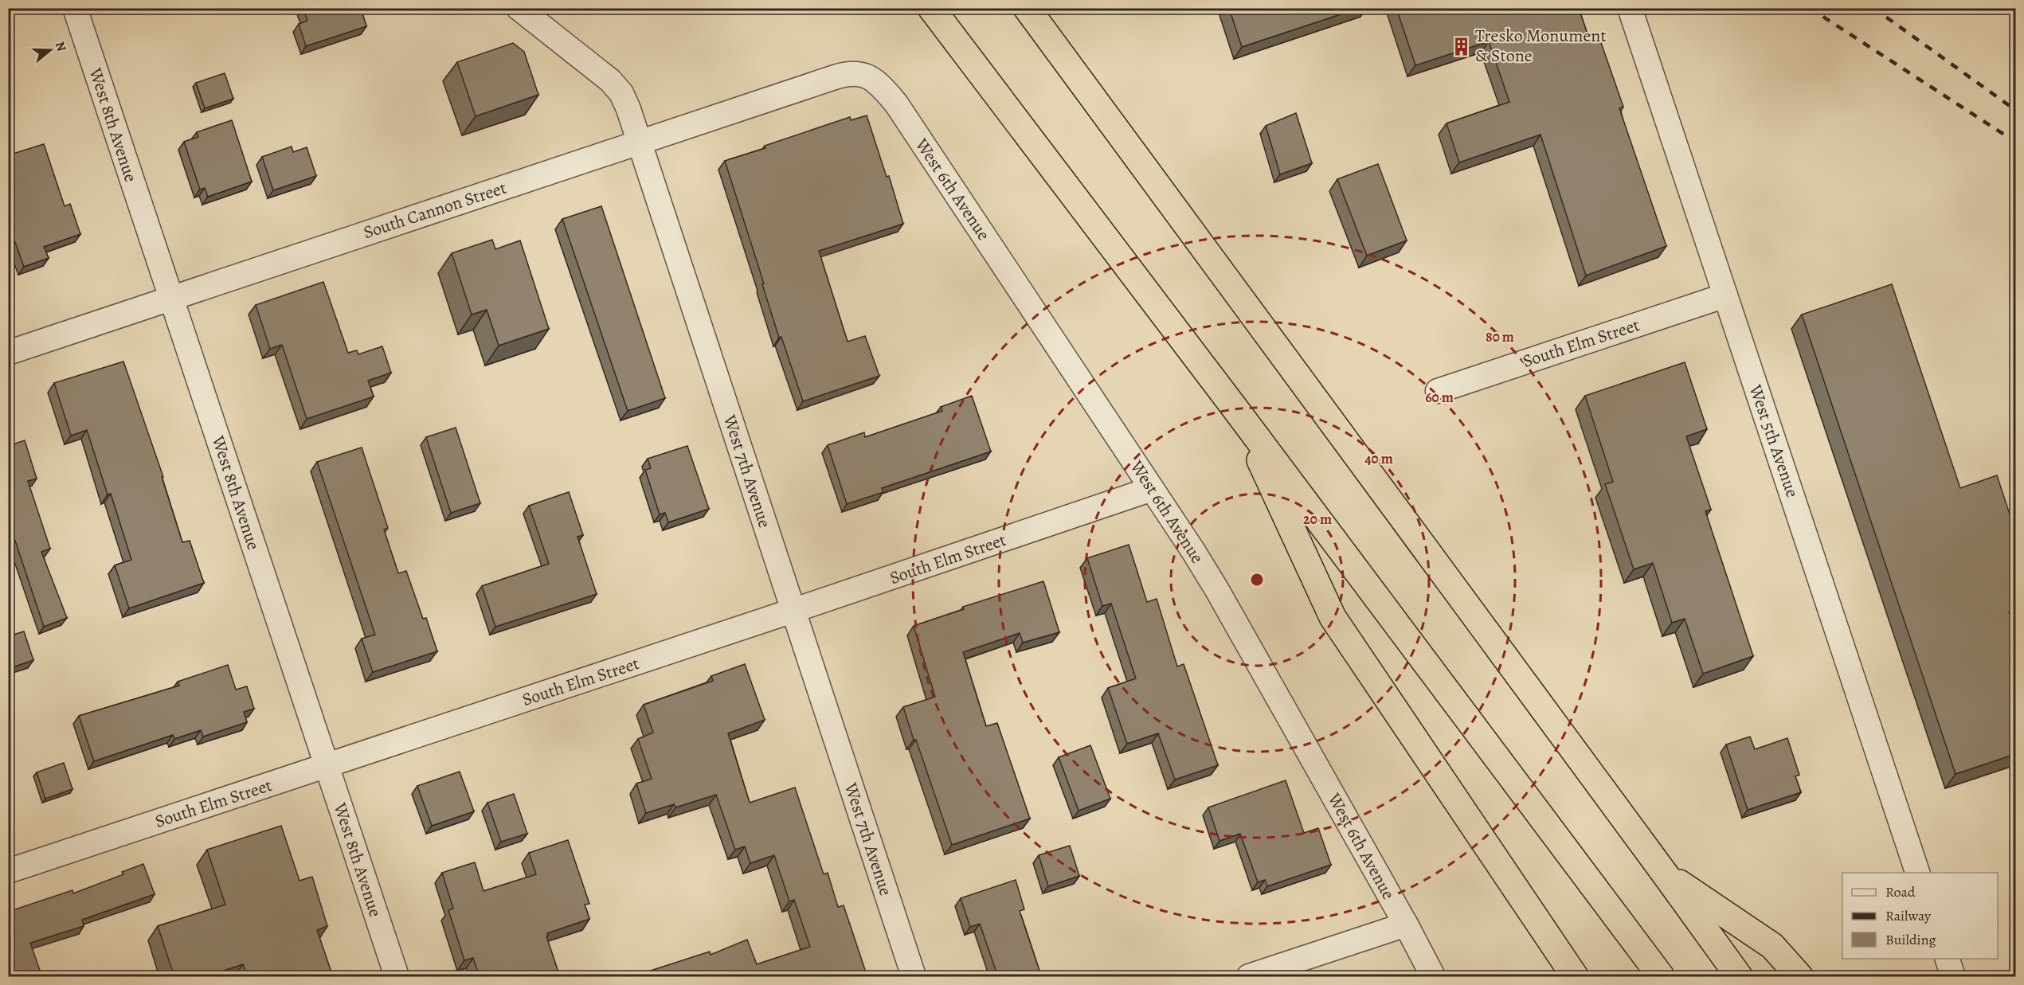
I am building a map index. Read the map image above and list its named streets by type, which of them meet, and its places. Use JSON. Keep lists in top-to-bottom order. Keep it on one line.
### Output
{"streets":{"street":["West 8th Avenue","West 6th Avenue","South Cannon Street","South Elm Street","West 5th Avenue","West 7th Avenue"]},"crossings":[["West 8th Avenue","South Cannon Street"],["West 8th Avenue","South Elm Street"],["West 6th Avenue","South Cannon Street"],["West 6th Avenue","South Elm Street"],["South Cannon Street","West 7th Avenue"],["South Elm Street","West 5th Avenue"],["South Elm Street","West 7th Avenue"]],"places":{"building":["Tresko Monument & Stone"]},"legend":["Road","Railway","Building"],"north":"right","rings":["80 m","60 m","40 m","20 m"]}
